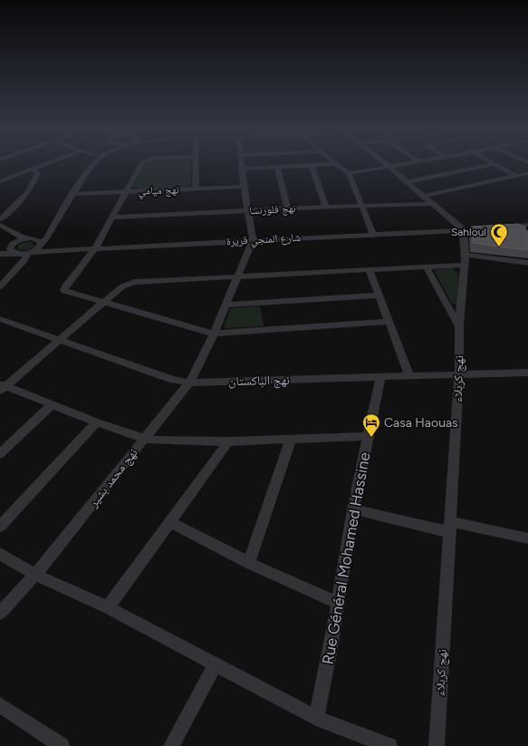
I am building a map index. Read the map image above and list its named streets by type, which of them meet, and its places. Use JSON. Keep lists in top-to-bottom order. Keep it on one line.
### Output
{"streets":{"street":["نهج ميامي","نهج فلورنسا","شارع المنجي قريرة","نهج كربلاء","نهج الباكستان","نهج محمد بشير","Rue Général Mohamed Hassine"]},"crossings":[["شارع المنجي قريرة","نهج كربلاء"],["شارع المنجي قريرة","نهج محمد بشير"],["نهج كربلاء","نهج الباكستان"],["نهج الباكستان","نهج محمد بشير"],["نهج الباكستان","Rue Général Mohamed Hassine"]],"places":{"mosque":["Sahloul"],"hotel":["Casa Haouas"]}}
